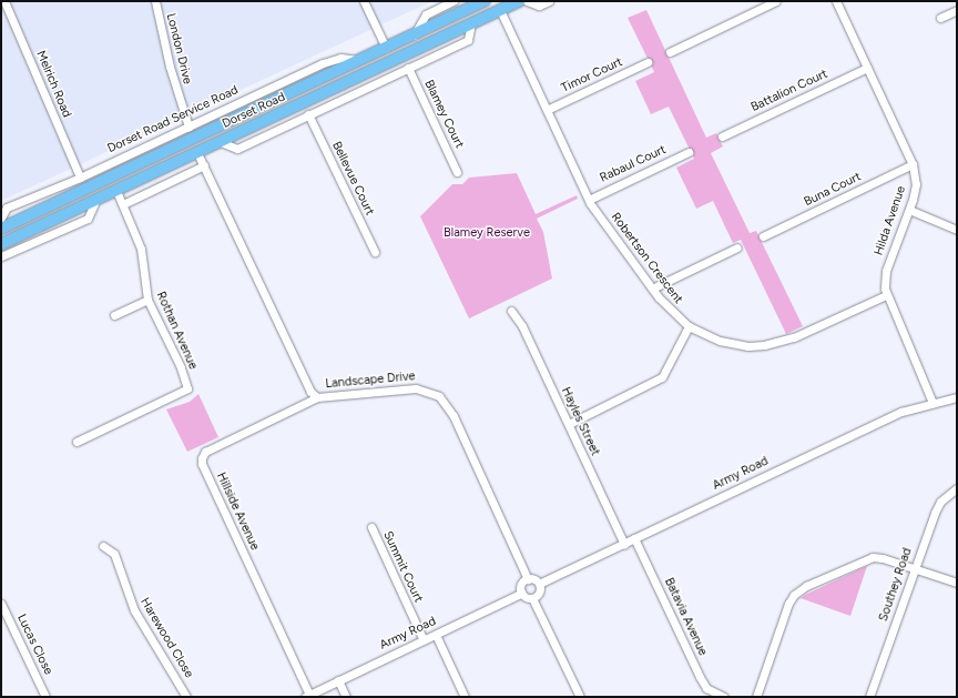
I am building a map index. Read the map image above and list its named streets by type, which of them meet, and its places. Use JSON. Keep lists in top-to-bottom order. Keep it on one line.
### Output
{"streets":{"main road":["Dorset Road"],"street":["London Drive","Timor Court","Melrich Road","Battalion Court","Blamey Court","Dorset Road Service Road","Rabaul Court","Bellevue Court","Buna Court","Hilda Avenue","Robertson Crescent","Rothan Avenue","Landscape Drive","Hayles Street","Army Road","Hillside Avenue","Summit Court","Southey Road","Batavia Avenue","Harewood Close","Lucas Close"]},"crossings":[["London Drive","Dorset Road Service Road"],["Timor Court","Robertson Crescent"],["Melrich Road","Dorset Road Service Road"],["Battalion Court","Hilda Avenue"],["Dorset Road","Dorset Road Service Road"],["Dorset Road","Robertson Crescent"],["Dorset Road","Rothan Avenue"],["Dorset Road","Landscape Drive"],["Rabaul Court","Robertson Crescent"],["Buna Court","Hilda Avenue"],["Hilda Avenue","Robertson Crescent"],["Hilda Avenue","Army Road"],["Landscape Drive","Army Road"],["Landscape Drive","Hillside Avenue"],["Hayles Street","Army Road"],["Army Road","Hillside Avenue"],["Army Road","Summit Court"],["Army Road","Batavia Avenue"]],"parks":["Blamey Reserve"]}
